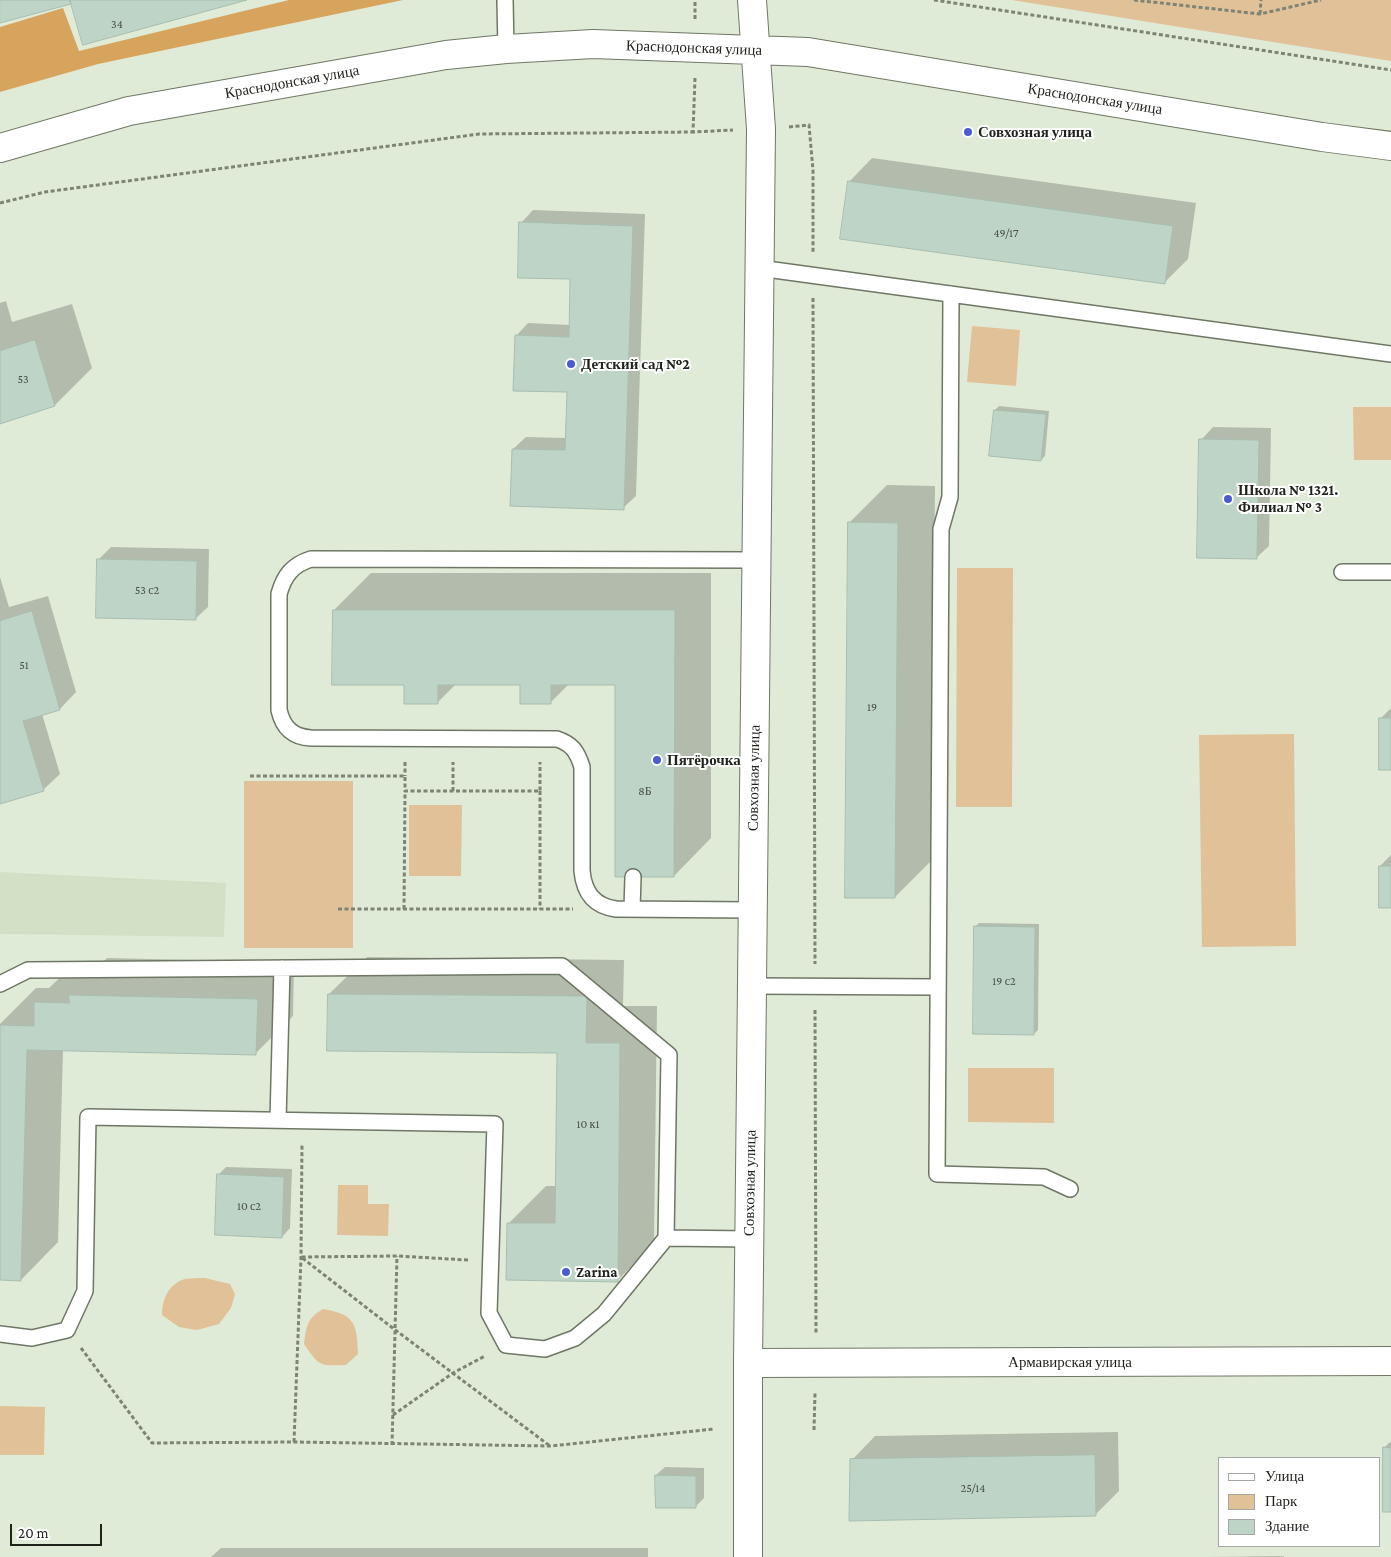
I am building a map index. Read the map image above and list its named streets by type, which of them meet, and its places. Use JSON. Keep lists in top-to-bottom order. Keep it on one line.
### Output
{"streets":{"street":["Краснодонская улица","Совхозная улица","Армавирская улица"]},"crossings":[["Краснодонская улица","Совхозная улица"],["Совхозная улица","Армавирская улица"]],"places":["Совхозная улица","Детский сад №2","Школа № 1321. Филиал № 3","Пятёрочка","Zarina"],"house_numbers":["34","49/17","53","53 с2","51","19","8Б","19 с2","10 к1","10 с2","25/14"],"legend":["Улица","Парк","Здание"],"scale_bar":"20 m"}
